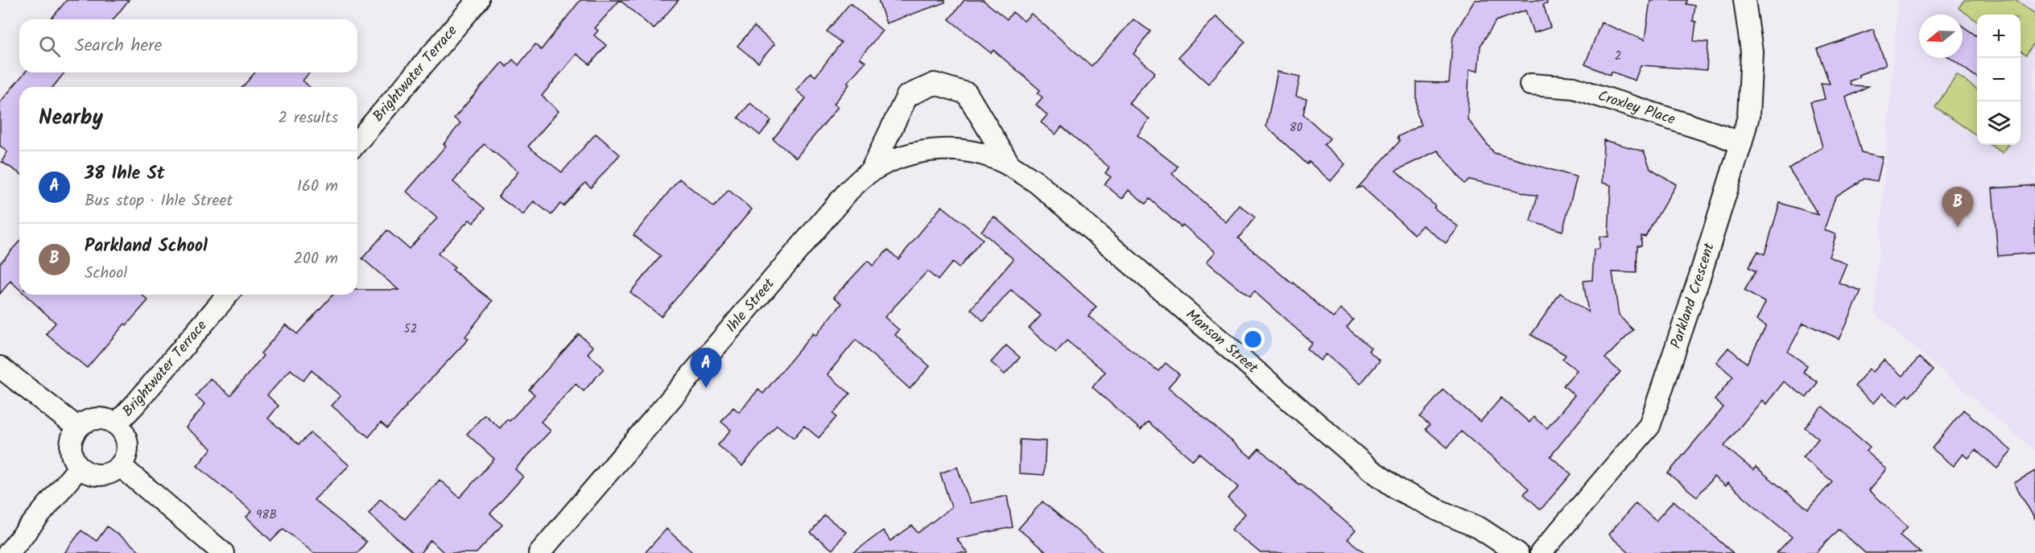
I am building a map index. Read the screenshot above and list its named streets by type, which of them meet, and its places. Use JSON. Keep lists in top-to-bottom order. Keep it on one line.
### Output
{"streets":{"street":["Brightwater Terrace","Croxley Place","Parkland Crescent","Ihle Street","Manson Street"]},"crossings":[["Croxley Place","Parkland Crescent"],["Ihle Street","Manson Street"]],"house_numbers":["2","80","52","98B"],"north":"left","page":{"map_buttons":["+","−"],"search":"Search here","heading":["Nearby","2 results"],"list":[{"mark":"A","name":"38 Ihle St","note":"Bus stop · Ihle Street","value":"160 m"},{"mark":"B","name":"Parkland School","note":"School","value":"200 m"}],"pins":["B","A"]}}
